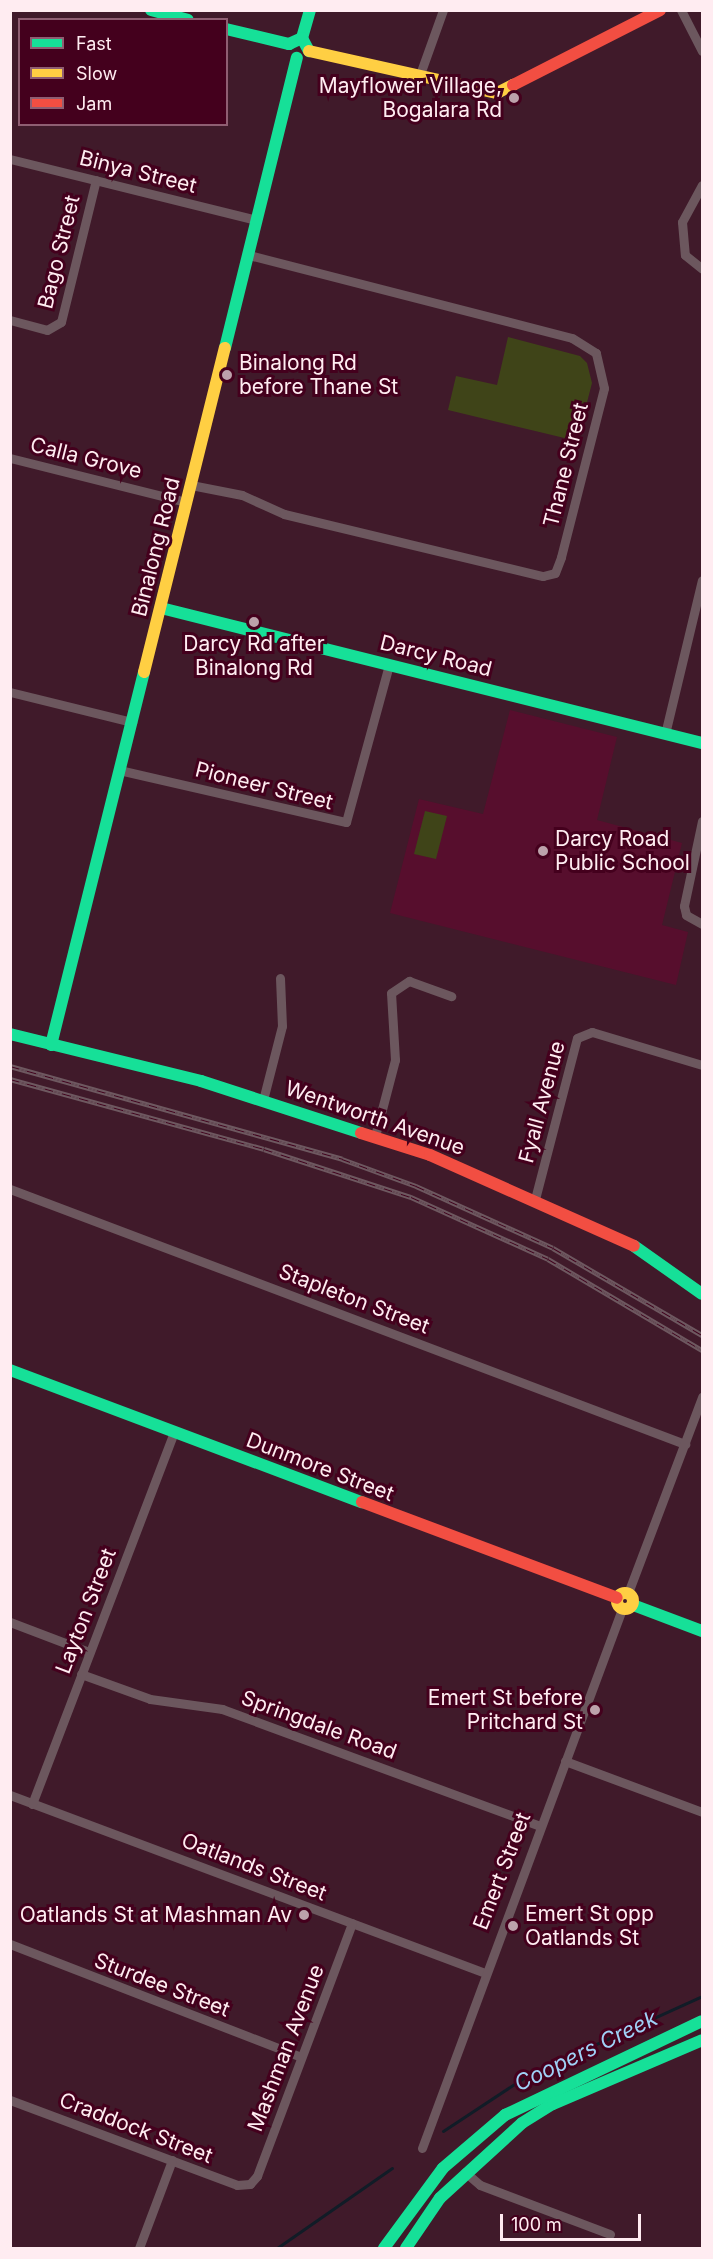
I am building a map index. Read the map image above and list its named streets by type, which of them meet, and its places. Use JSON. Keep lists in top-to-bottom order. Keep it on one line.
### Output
{"streets":{"main road":["Binalong Road","Darcy Road","Wentworth Avenue","Dunmore Street"],"street":["Binya Street","Bago Street","Calla Grove","Thane Street","Pioneer Street","Fyall Avenue","Stapleton Street","Layton Street","Springdale Road","Oatlands Street","Emert Street","Sturdee Street","Mashman Avenue","Craddock Street"]},"crossings":[["Binya Street","Bago Street"],["Binya Street","Binalong Road"],["Calla Grove","Binalong Road"],["Thane Street","Binalong Road"],["Binalong Road","Darcy Road"],["Binalong Road","Pioneer Street"],["Binalong Road","Wentworth Avenue"],["Darcy Road","Pioneer Street"],["Fyall Avenue","Wentworth Avenue"],["Stapleton Street","Emert Street"],["Dunmore Street","Layton Street"],["Dunmore Street","Emert Street"],["Layton Street","Springdale Road"],["Layton Street","Oatlands Street"],["Springdale Road","Emert Street"],["Oatlands Street","Emert Street"],["Oatlands Street","Mashman Avenue"],["Sturdee Street","Mashman Avenue"],["Mashman Avenue","Craddock Street"]],"water":["Coopers Creek"],"places":["Mayflower Village, Bogalara Rd","Binalong Rd before Thane St","Darcy Rd after Binalong Rd","Darcy Road Public School","Emert St before Pritchard St","Oatlands St at Mashman Av","Emert St opp Oatlands St"],"legend":["Fast","Slow","Jam"],"scale_bar":"100 m"}
